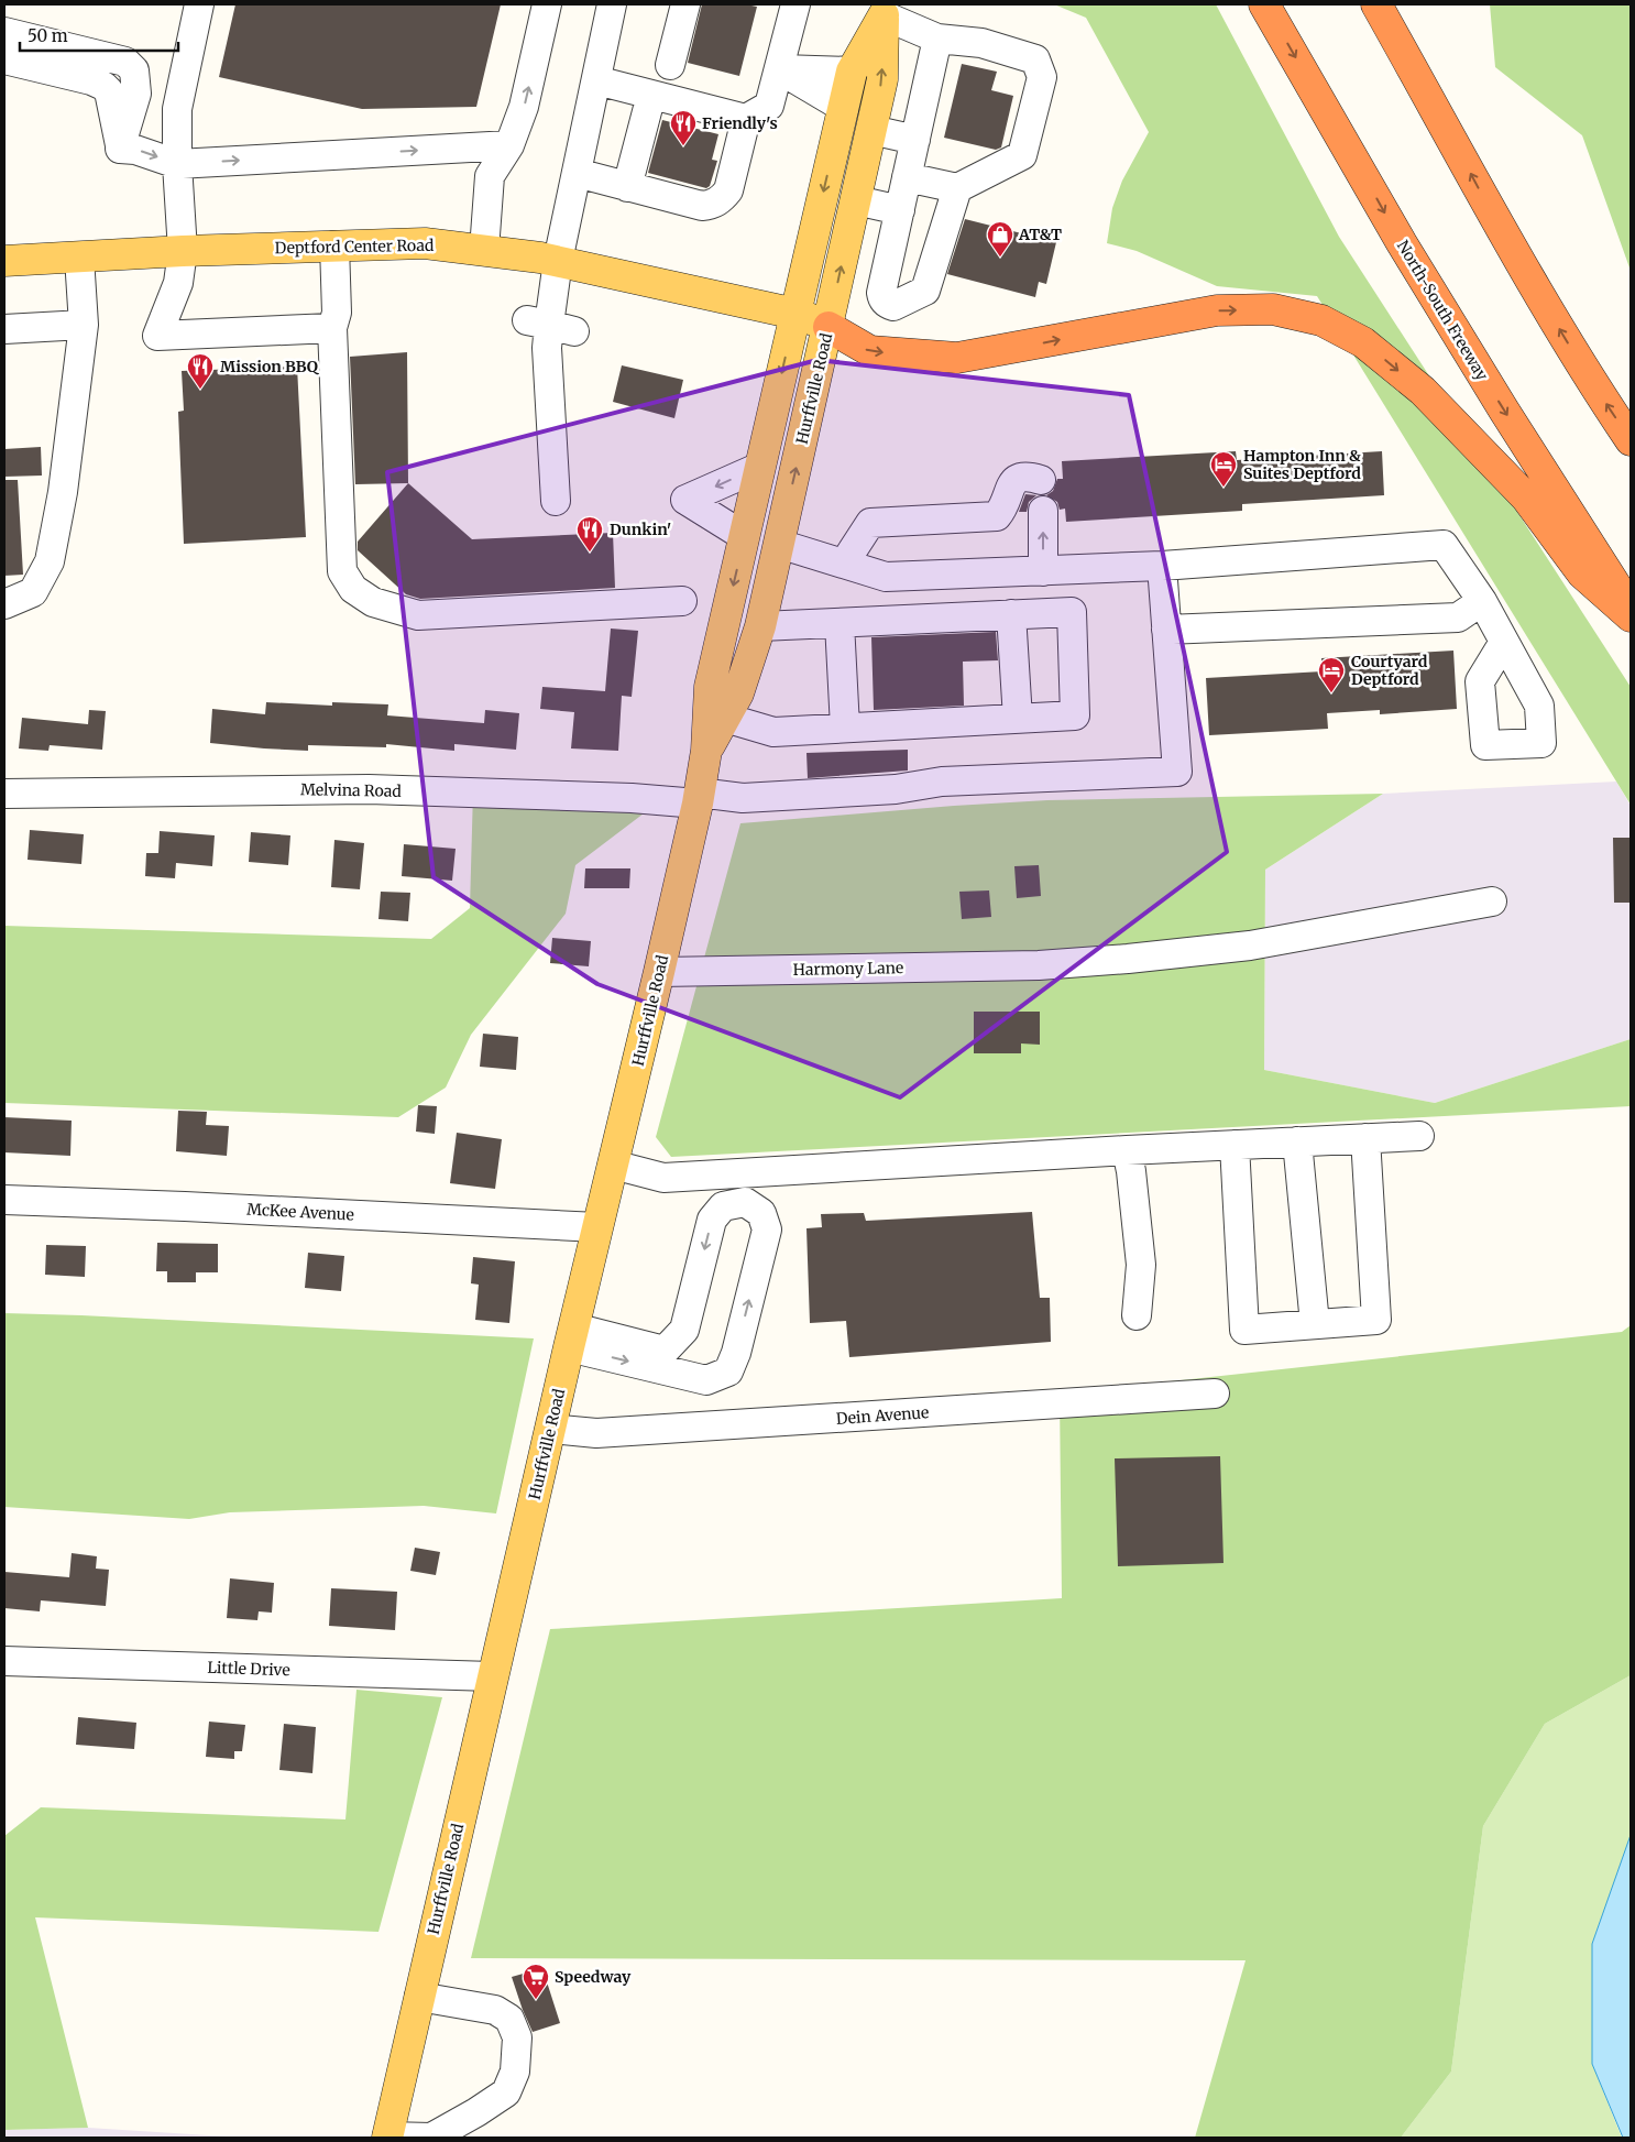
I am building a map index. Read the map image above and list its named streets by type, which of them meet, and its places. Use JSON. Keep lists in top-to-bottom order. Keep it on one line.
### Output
{"streets":{"highway":["North-South Freeway"],"main road":["Deptford Center Road","Hurffville Road"],"street":["Melvina Road","Harmony Lane","McKee Avenue","Dein Avenue","Little Drive"]},"crossings":[["Deptford Center Road","Hurffville Road"],["Hurffville Road","Melvina Road"],["Hurffville Road","Harmony Lane"],["Hurffville Road","McKee Avenue"],["Hurffville Road","Dein Avenue"],["Hurffville Road","Little Drive"]],"places":{"restaurant":["Friendly's","Mission BBQ","Dunkin'"],"shop":["AT&T"],"hotel":["Hampton Inn & Suites Deptford","Courtyard Deptford"],"supermarket":["Speedway"]},"scale_bar":"50 m"}
